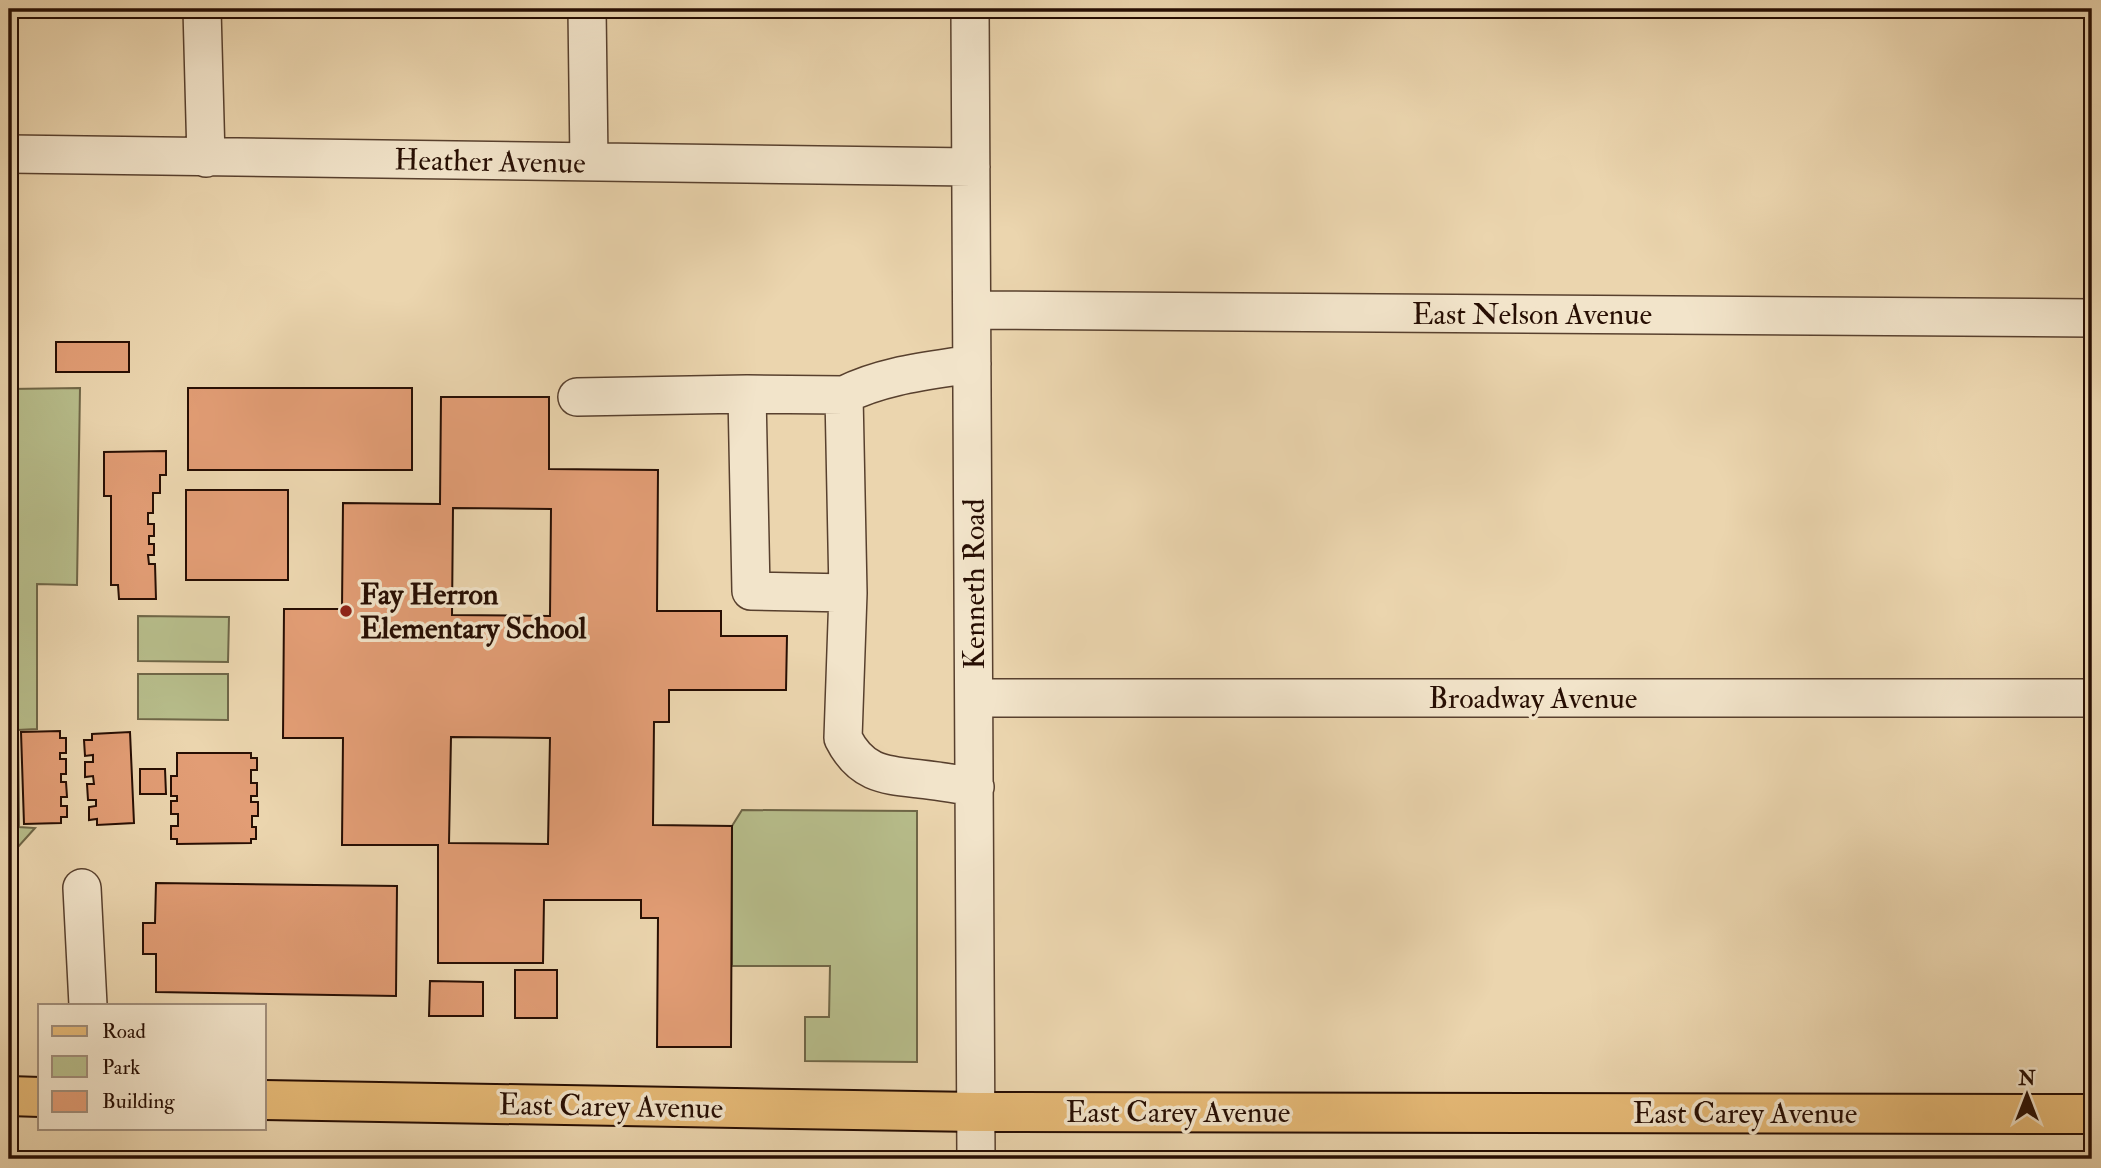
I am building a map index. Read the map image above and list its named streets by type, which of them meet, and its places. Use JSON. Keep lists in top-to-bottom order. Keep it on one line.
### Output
{"streets":{"main road":["East Carey Avenue"],"street":["Heather Avenue","East Nelson Avenue","Kenneth Road","Broadway Avenue"]},"crossings":[["Heather Avenue","Kenneth Road"],["East Nelson Avenue","Kenneth Road"],["Kenneth Road","Broadway Avenue"],["Kenneth Road","East Carey Avenue"]],"places":["Fay Herron Elementary School"],"legend":["Road","Park","Building"],"north":"top"}
